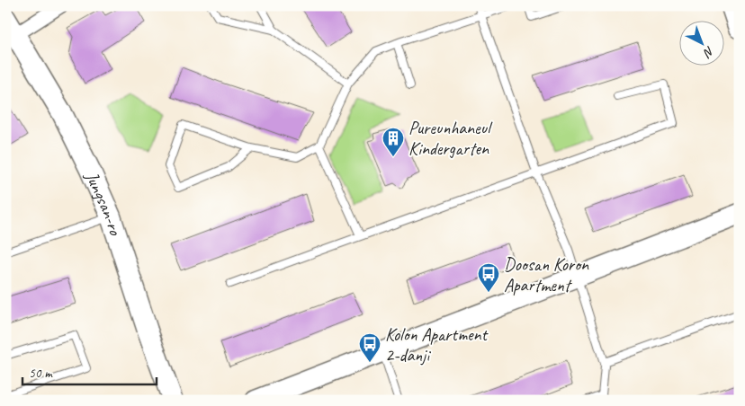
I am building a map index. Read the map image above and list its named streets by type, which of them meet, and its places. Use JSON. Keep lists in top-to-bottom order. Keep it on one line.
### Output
{"streets":{"street":["Jungsan-ro"]},"places":{"building":["Pureunhaneul Kindergarten"],"bus stop":["Doosan Koron Apartment","Kolon Apartment 2-danji"]},"scale_bar":"50 m","north":"bottom right"}
